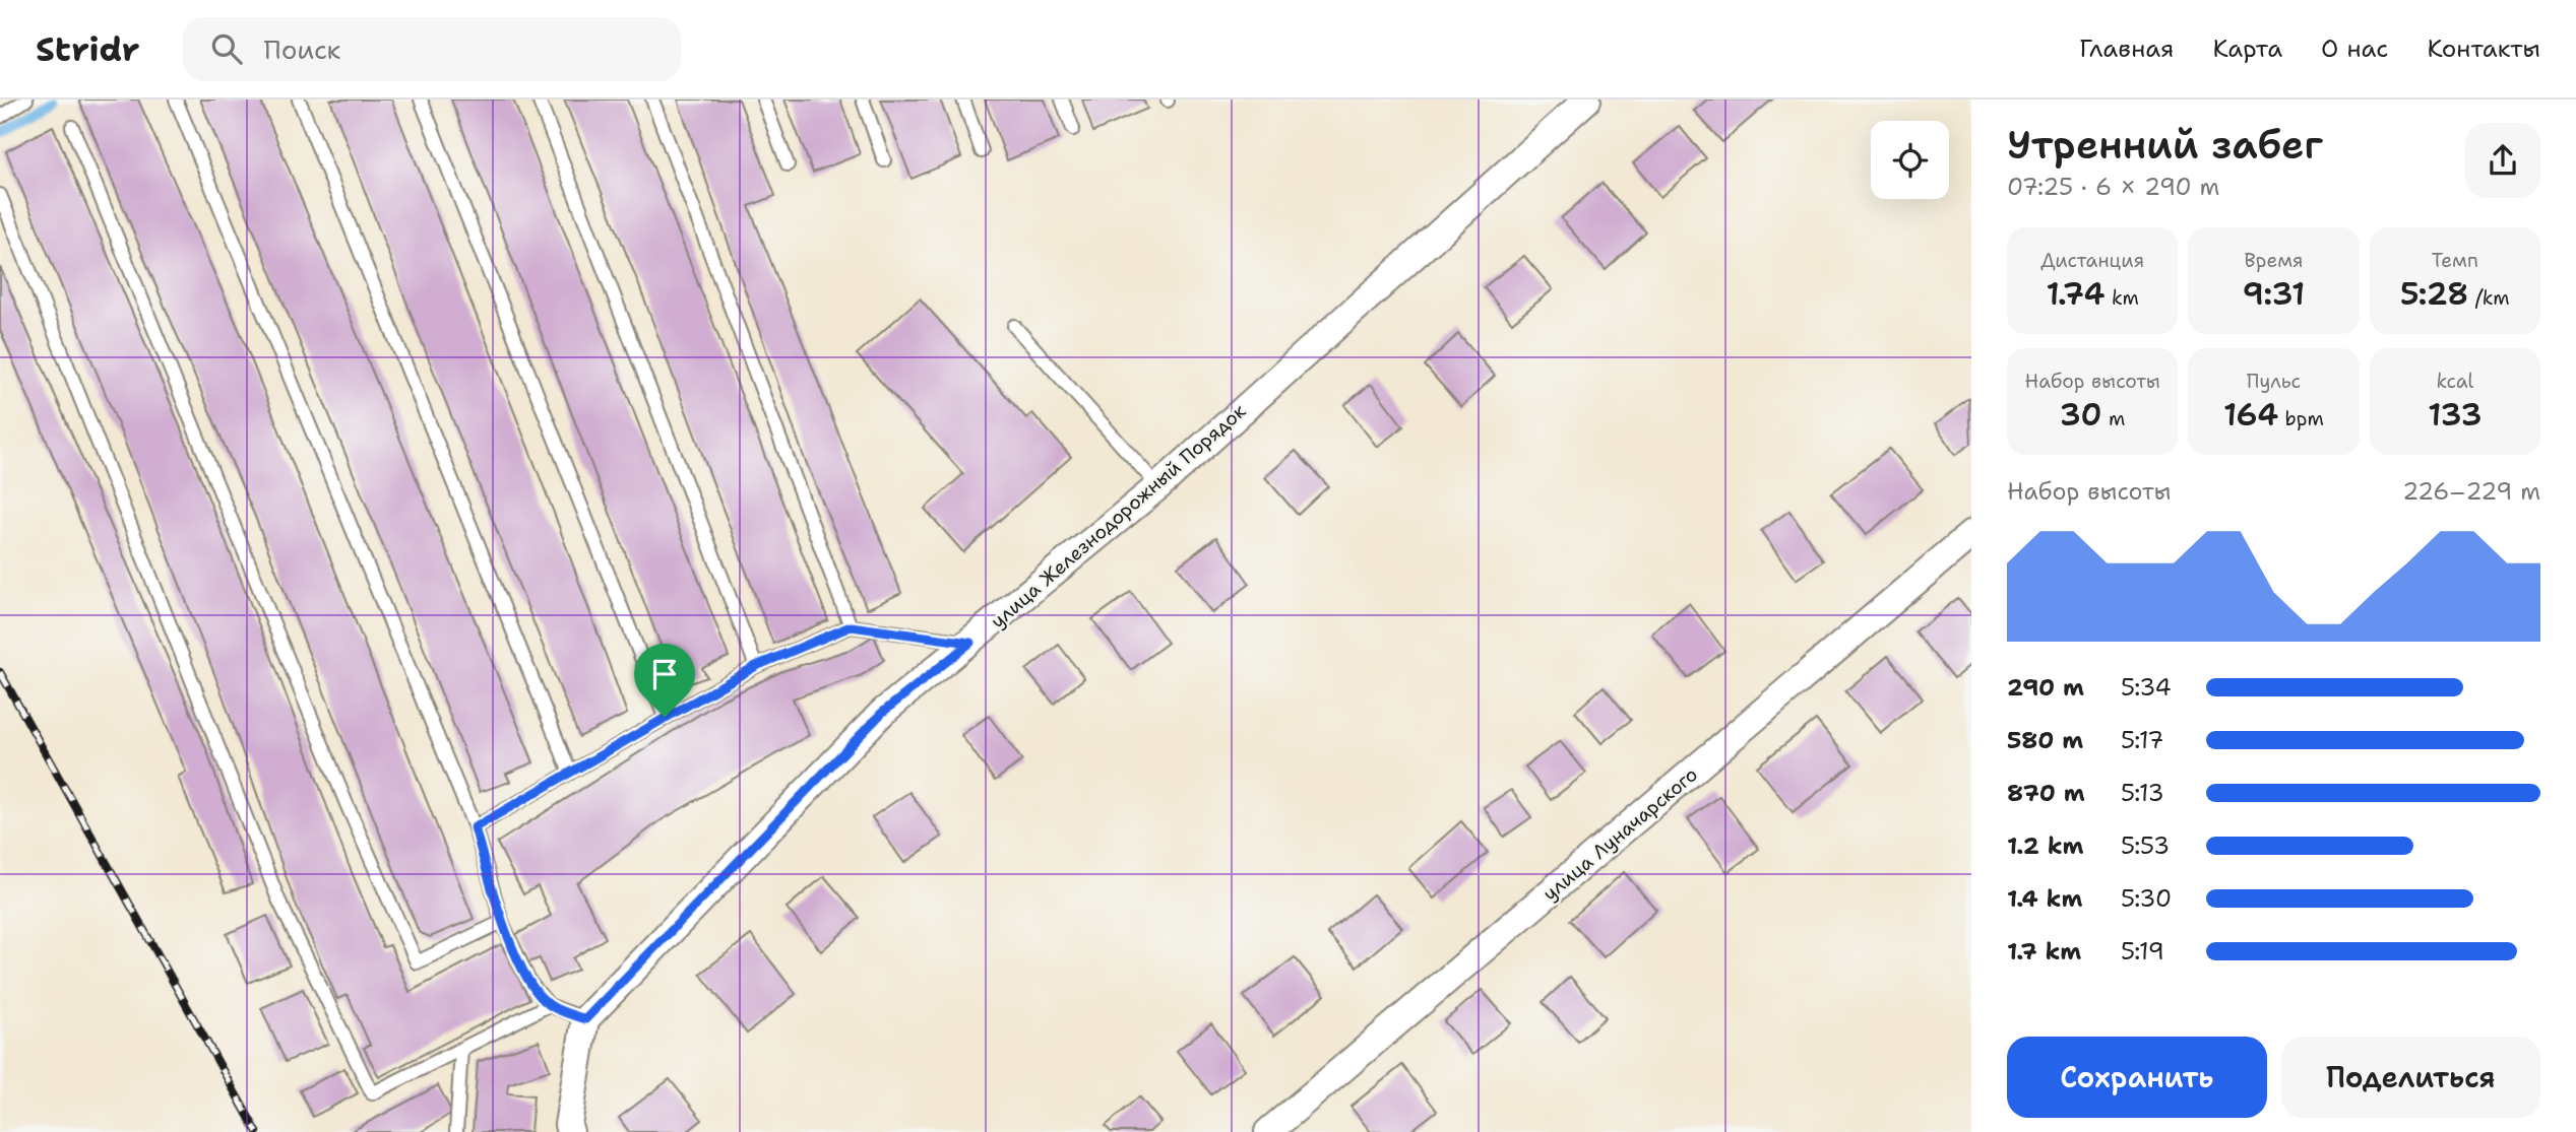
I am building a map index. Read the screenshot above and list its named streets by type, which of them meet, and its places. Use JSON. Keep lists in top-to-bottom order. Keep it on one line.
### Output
{"streets":{"street":["улица Железнодорожный Порядок","улица Луначарского"]},"page":{"header":"Stridr","search":"Поиск","nav":["Главная","Карта","О нас","Контакты"],"heading":["Утренний забег","07:25 · 6 × 290 m"],"stats":[["Дистанция","1.74 km"],["Время","9:31"],["Темп","5:28 /km"],["Набор высоты","30 m"],["Пульс","164 bpm"],["kcal","133"]],"chart":["Набор высоты","226–229 m"],"list":[{"name":"290 m","note":"5:34"},{"name":"580 m","note":"5:17"},{"name":"870 m","note":"5:13"},{"name":"1.2 km","note":"5:53"},{"name":"1.4 km","note":"5:30"},{"name":"1.7 km","note":"5:19"}],"buttons":["Сохранить","Поделиться"]}}
